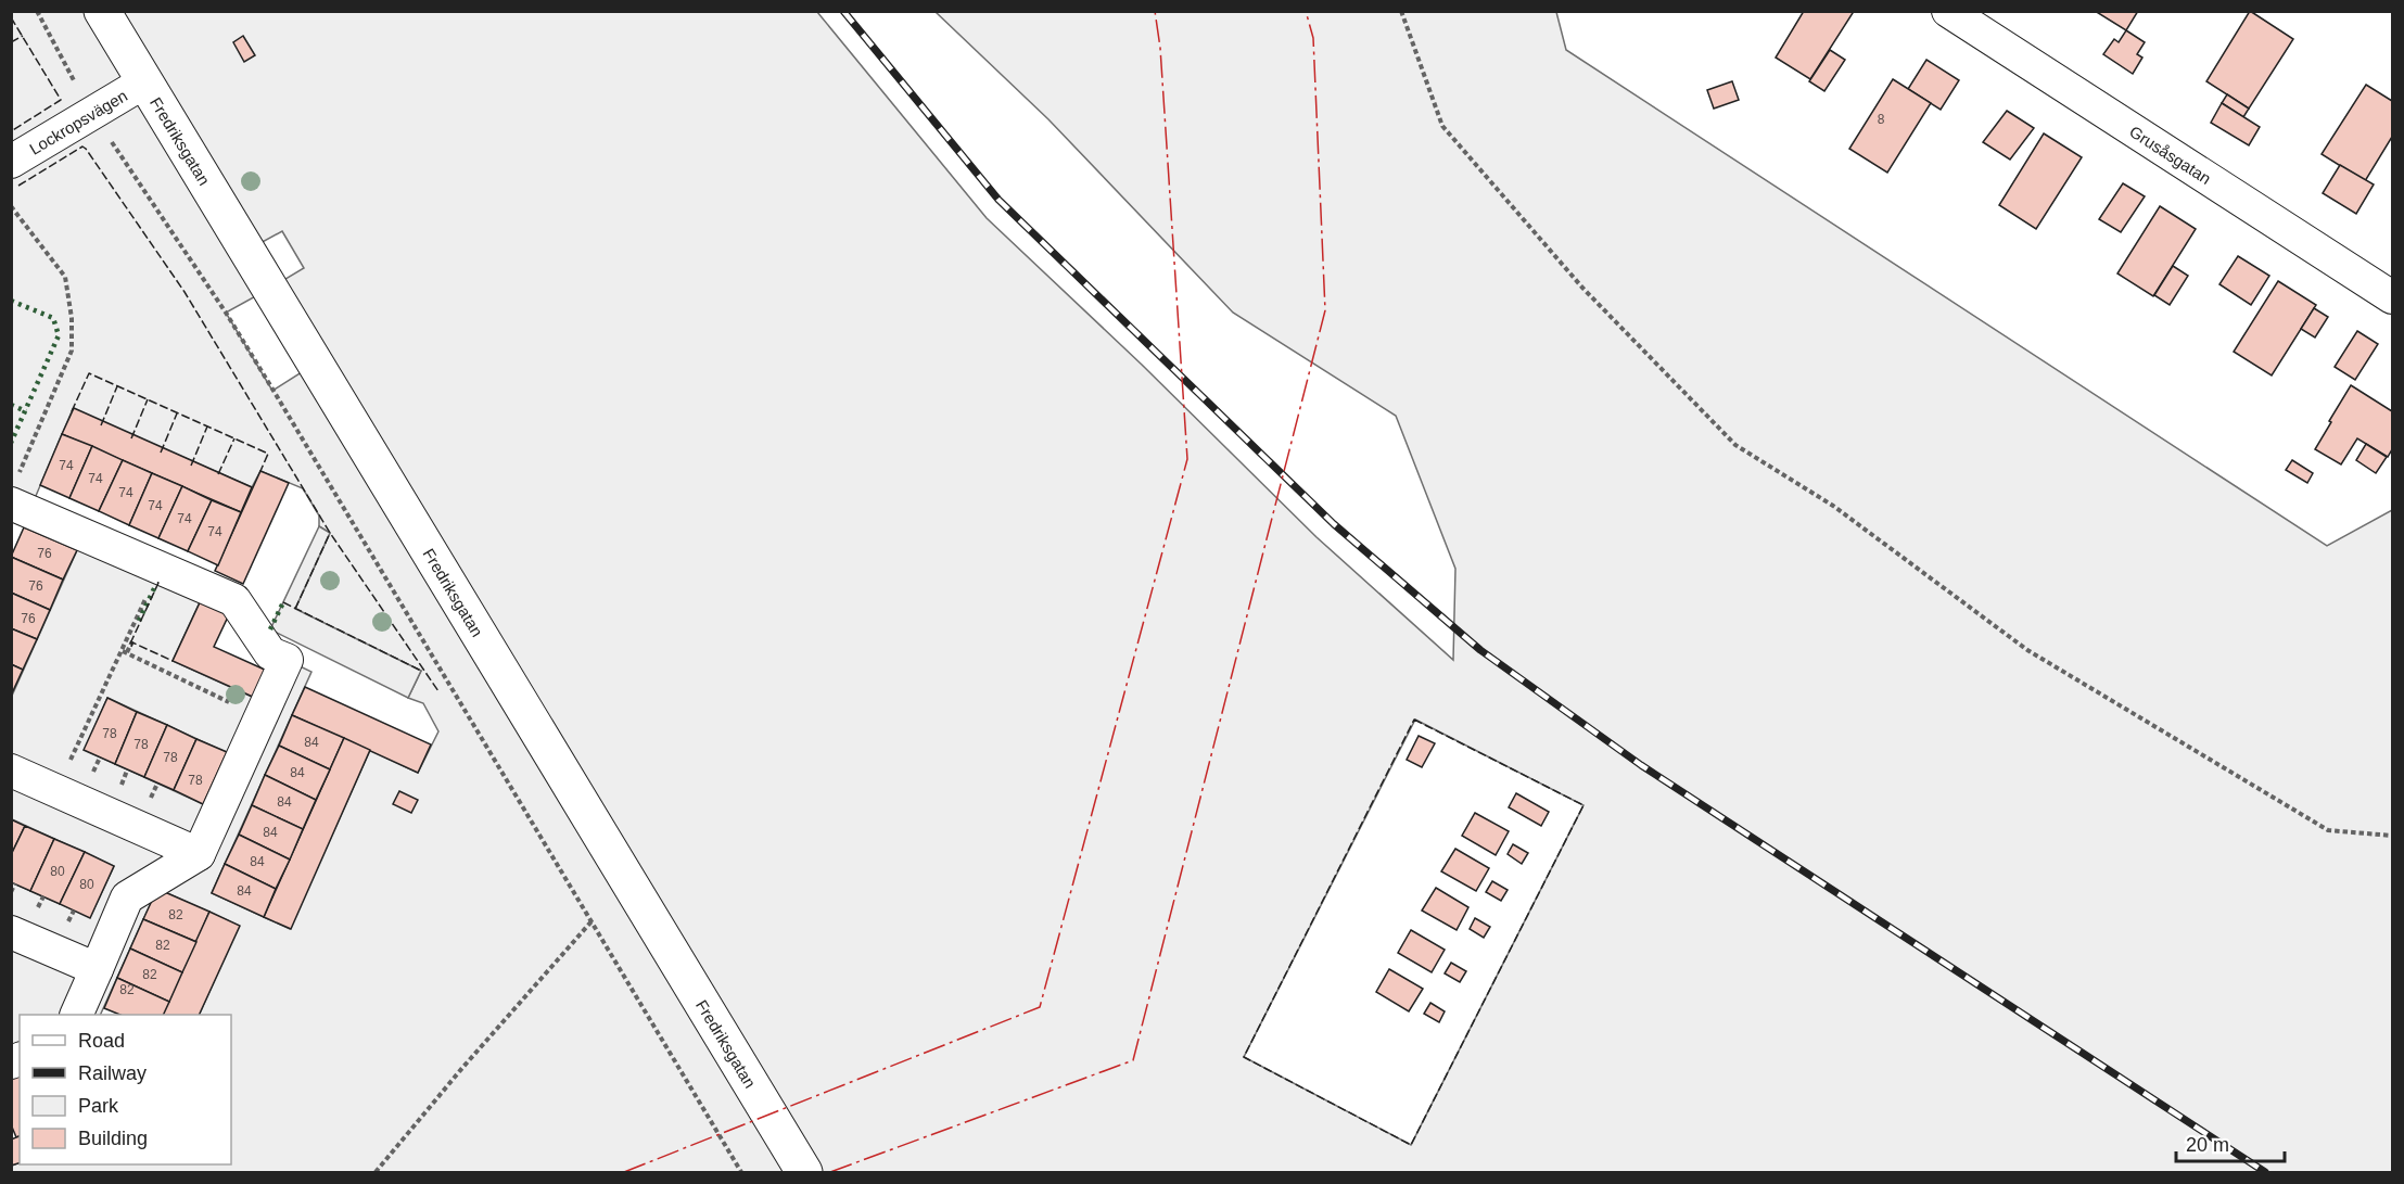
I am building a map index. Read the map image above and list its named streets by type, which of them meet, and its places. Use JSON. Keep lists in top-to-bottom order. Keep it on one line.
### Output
{"streets":{"street":["Lockropsvägen","Fredriksgatan","Grusåsgatan"]},"crossings":[["Lockropsvägen","Fredriksgatan"]],"house_numbers":["8","74","74","74","74","74","74","76","76","76","78","84","78","78","84","78","84","84","84","80","80","84","82","82","82","82"],"legend":["Road","Railway","Park","Building"],"scale_bar":"20 m"}
